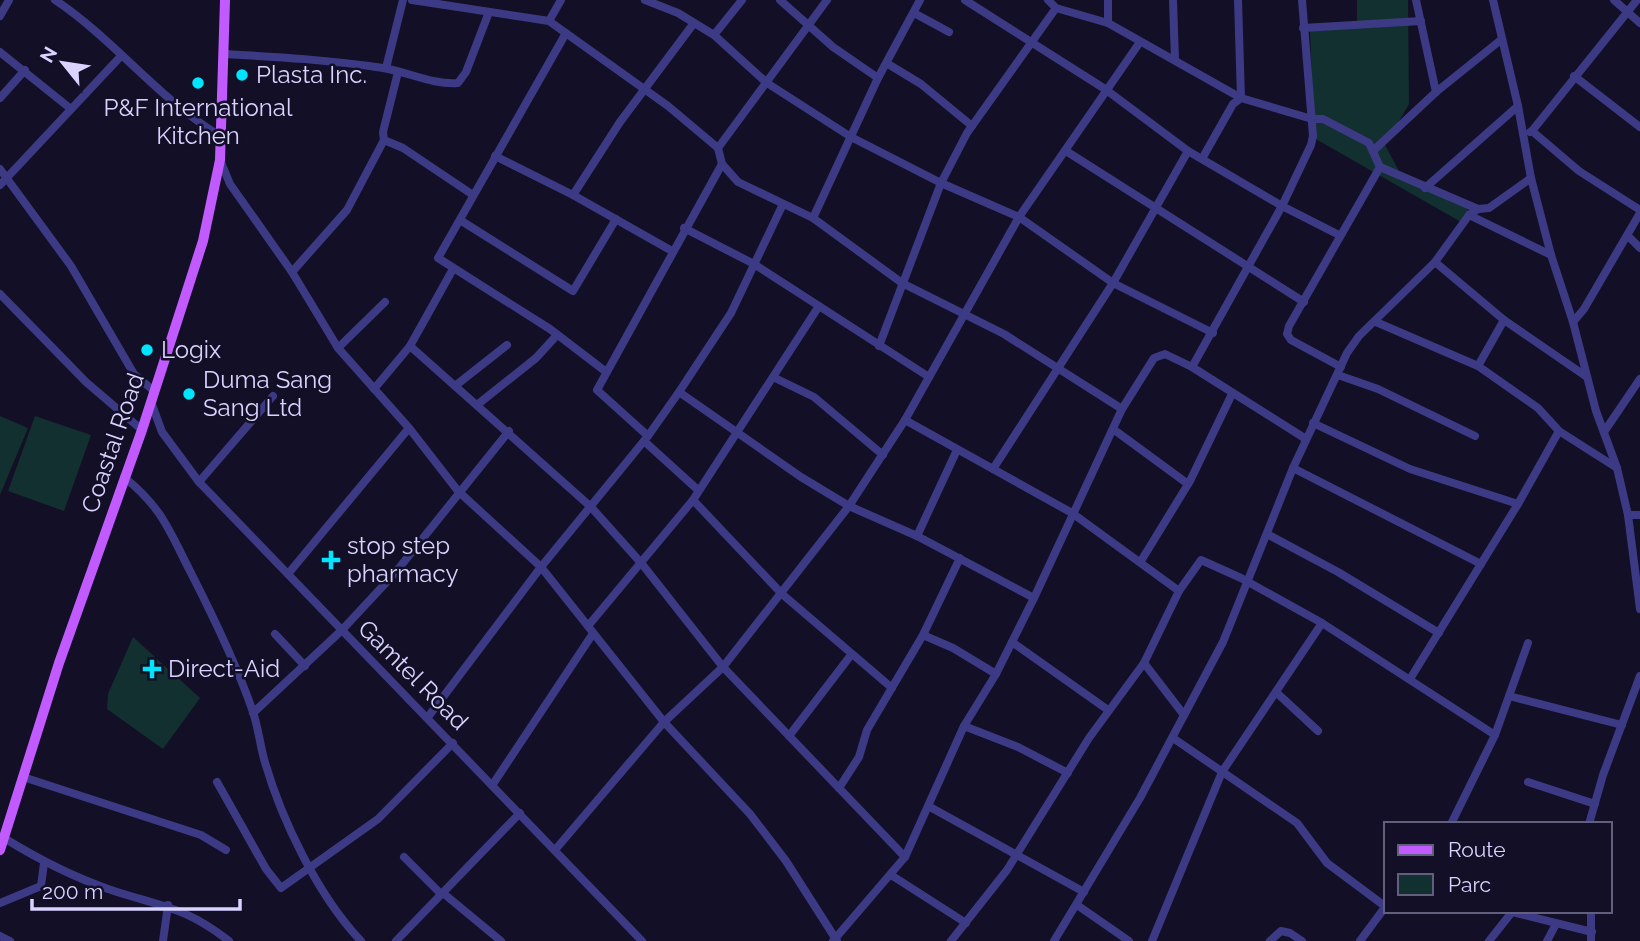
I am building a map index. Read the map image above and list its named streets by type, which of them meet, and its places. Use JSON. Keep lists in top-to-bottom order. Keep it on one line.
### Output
{"streets":{"main road":["Coastal Road"],"street":["Gamtel Road"]},"crossings":[["Coastal Road","Gamtel Road"]],"places":{"other":["Plasta Inc.","P&F International Kitchen","Logix","Duma Sang Sang Ltd"],"health":["stop step pharmacy","Direct-Aid"]},"legend":["Route","Parc"],"scale_bar":"200 m","north":"top left"}
